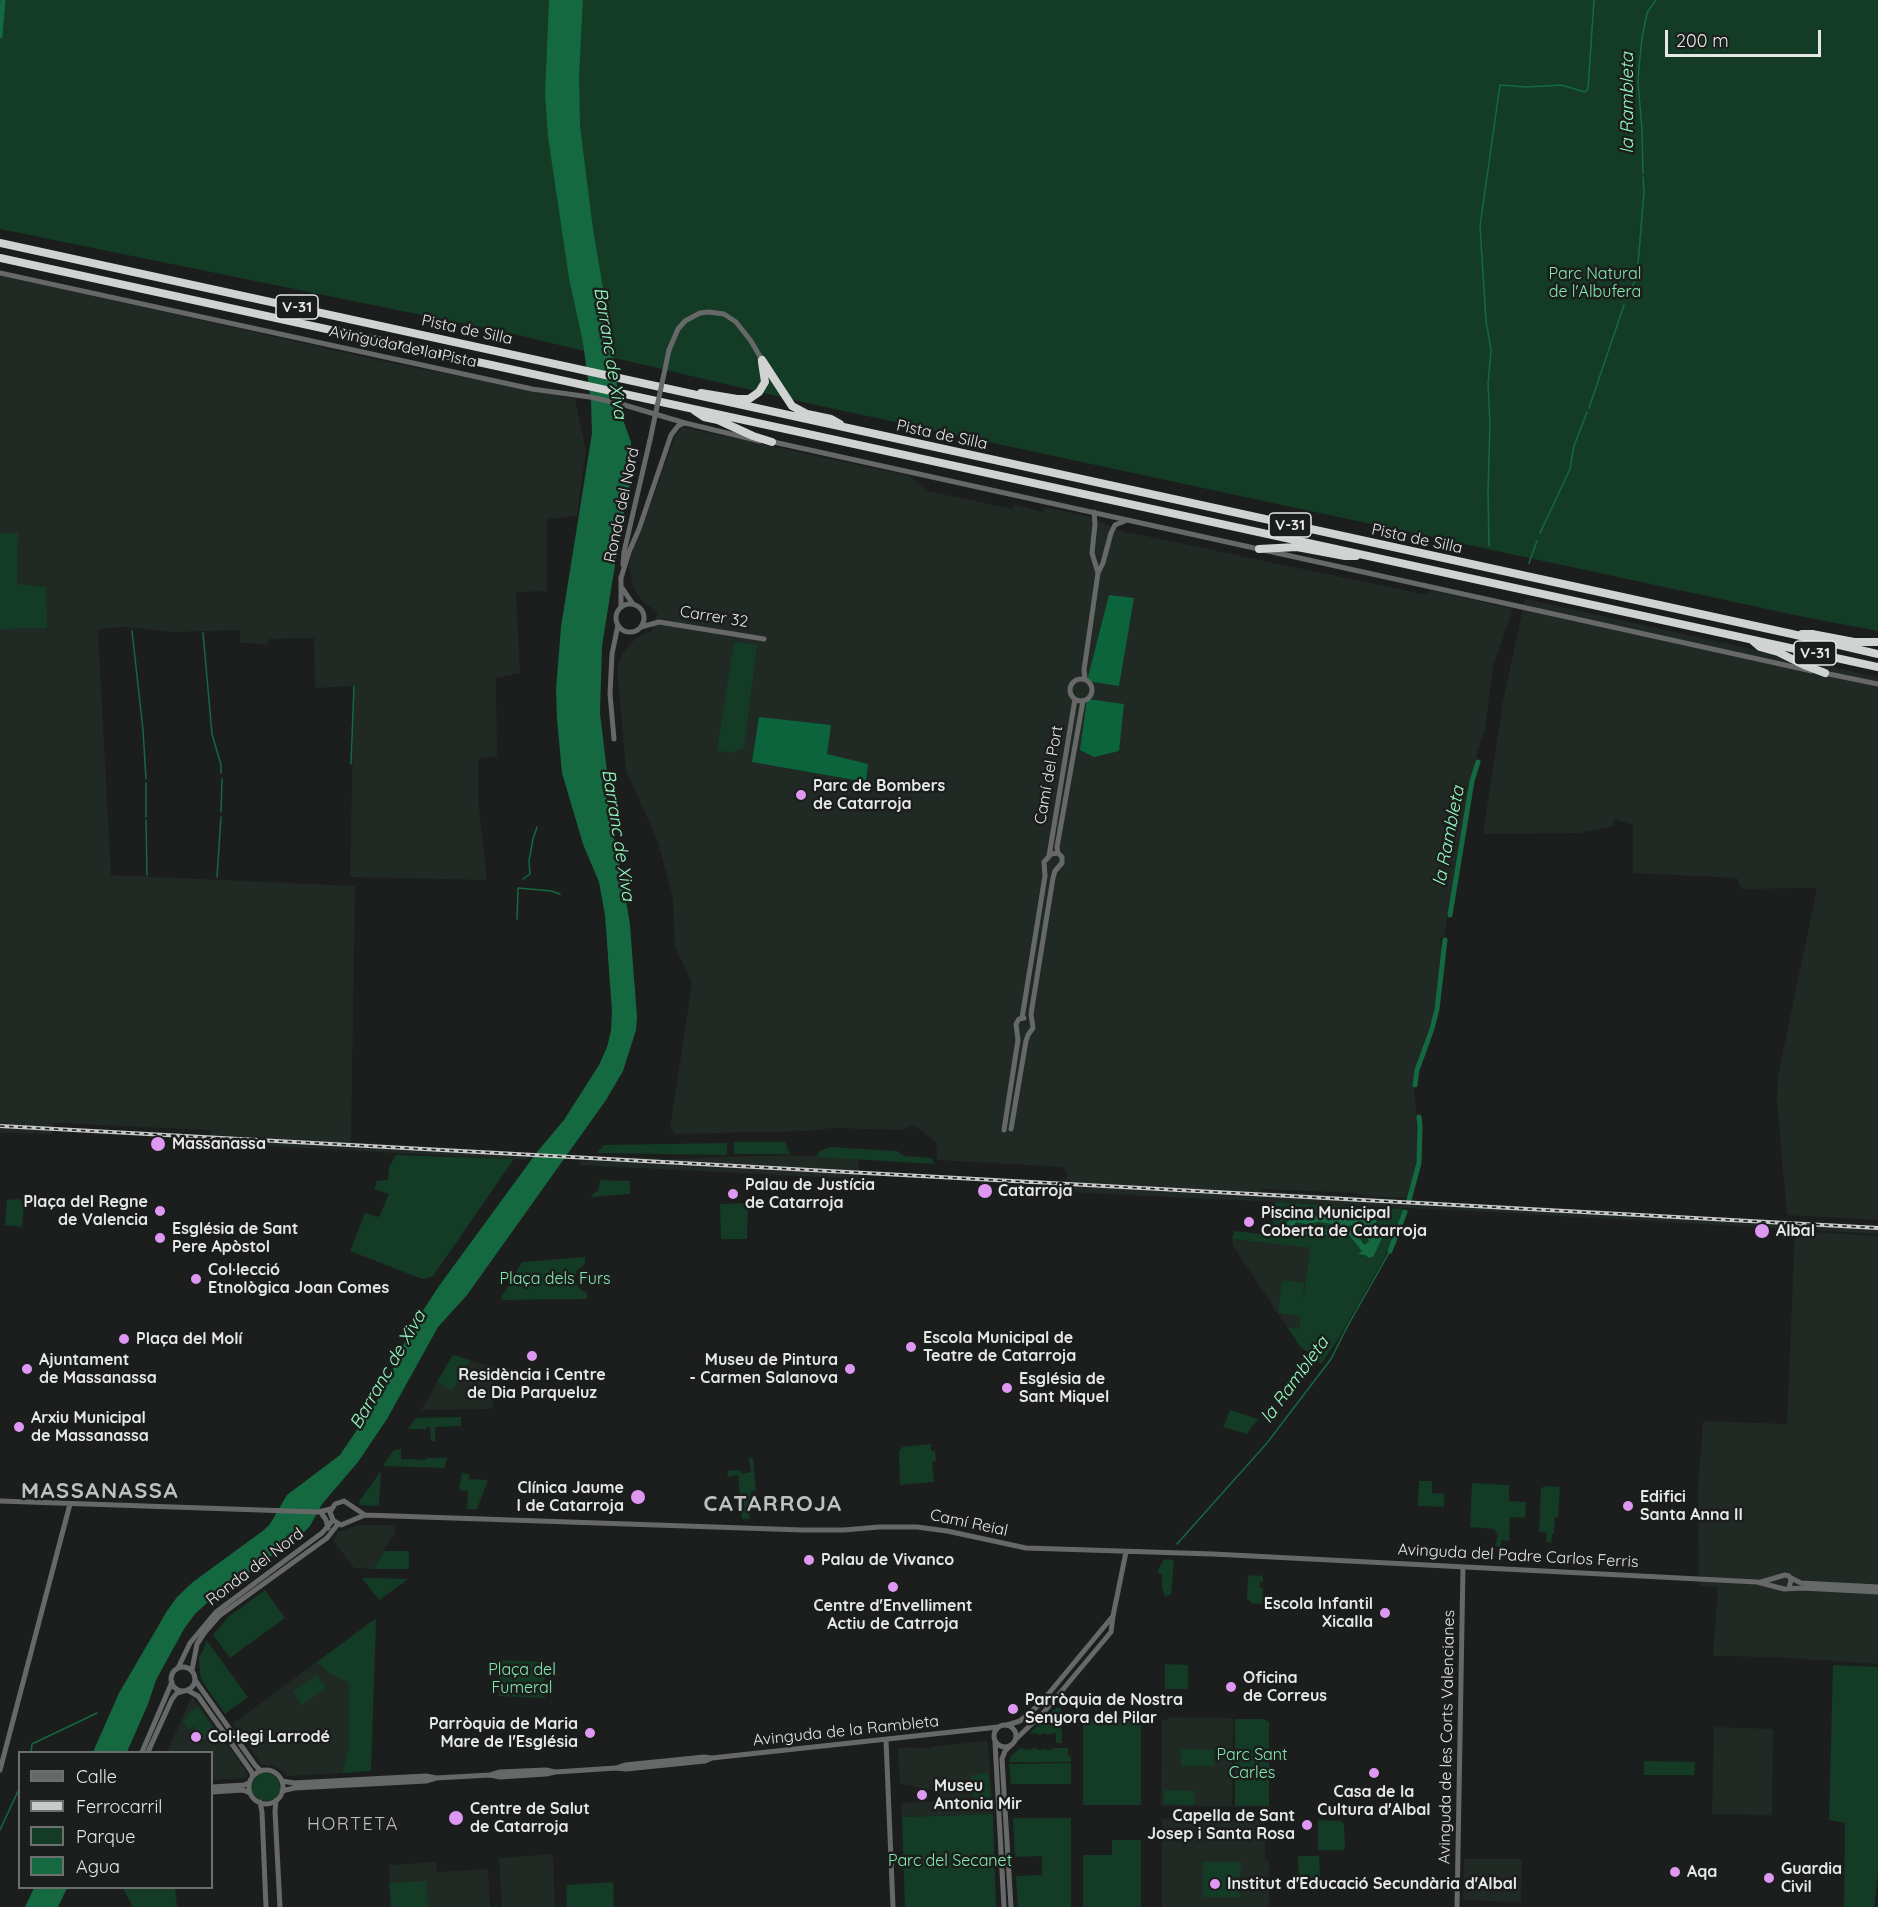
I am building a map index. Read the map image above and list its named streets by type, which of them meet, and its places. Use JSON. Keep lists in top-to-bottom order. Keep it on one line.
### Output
{"streets":{"highway":["V-31","Pista de Silla"],"street":["Avinguda de la Pista","Ronda del Nord","Carrer 32","Camí del Port","Camí Reial","Avinguda del Padre Carlos Ferris","Avinguda de la Rambleta","Avinguda de les Corts Valencianes"]},"crossings":[["Ronda del Nord","Carrer 32"],["Camí Reial","Avinguda del Padre Carlos Ferris"],["Avinguda del Padre Carlos Ferris","Avinguda de les Corts Valencianes"]],"districts":["MASSANASSA","CATARROJA","HORTETA"],"water":["la Rambleta","Barranc de Xiva"],"parks":["Parc Natural de l'Albufera","Plaça dels Furs","Plaça del Fumeral","Parc Sant Carles","Parc del Secanet"],"places":["Parc de Bombers de Catarroja","Massanassa","Catarroja","Palau de Justícia de Catarroja","Plaça del Regne de Valencia","Piscina Municipal Coberta de Catarroja","Albal","Església de Sant Pere Apòstol","Col·lecció Etnològica Joan Comes","Plaça del Molí","Escola Municipal de Teatre de Catarroja","Residència i Centre de Dia Parqueluz","Ajuntament de Massanassa","Museu de Pintura - Carmen Salanova","Església de Sant Miquel","Arxiu Municipal de Massanassa","Clínica Jaume I de Catarroja","Edifici Santa Anna II","Palau de Vivanco","Centre d'Envelliment Actiu de Catrroja","Escola Infantil Xicalla","Oficina de Correus","Parròquia de Nostra Senyora del Pilar","Parròquia de Maria Mare de l'Església","Col·legi Larrodé","Casa de la Cultura d'Albal","Museu Antonia Mir","Centre de Salut de Catarroja","Capella de Sant Josep i Santa Rosa","Aqa","Guardia Civil","Institut d'Educació Secundària d'Albal"],"legend":["Calle","Ferrocarril","Parque","Agua"],"scale_bar":"200 m"}
